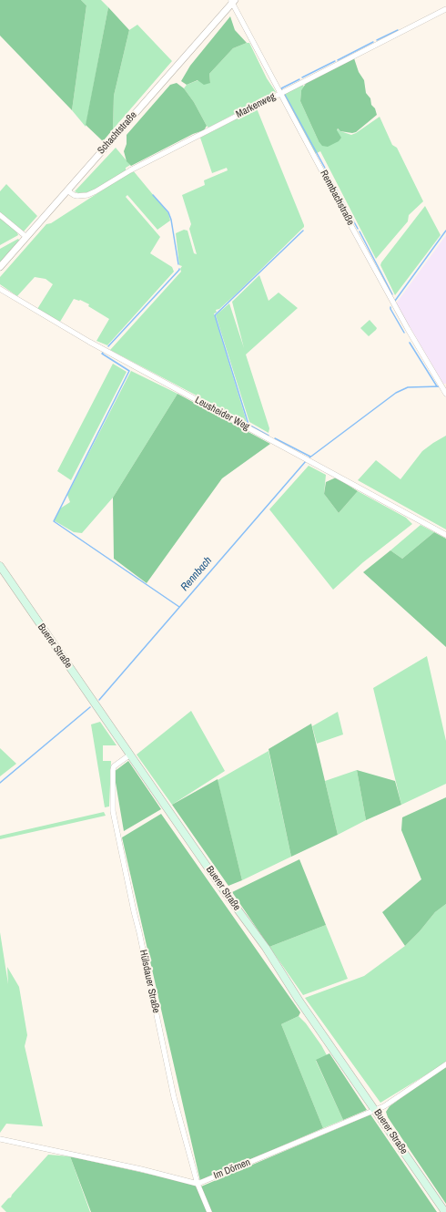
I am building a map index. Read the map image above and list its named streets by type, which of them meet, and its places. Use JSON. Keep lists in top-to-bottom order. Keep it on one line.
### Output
{"streets":{"main road":["Buerer Straße"],"street":["Markenweg","Schachtstraße","Rennbachstraße","Leusheider Weg","Hülsdauer Straße","Im Dörnen"]},"crossings":[["Markenweg","Schachtstraße"],["Markenweg","Rennbachstraße"],["Schachtstraße","Rennbachstraße"],["Buerer Straße","Hülsdauer Straße"],["Buerer Straße","Im Dörnen"],["Hülsdauer Straße","Im Dörnen"]],"water":["Rennbach"]}
